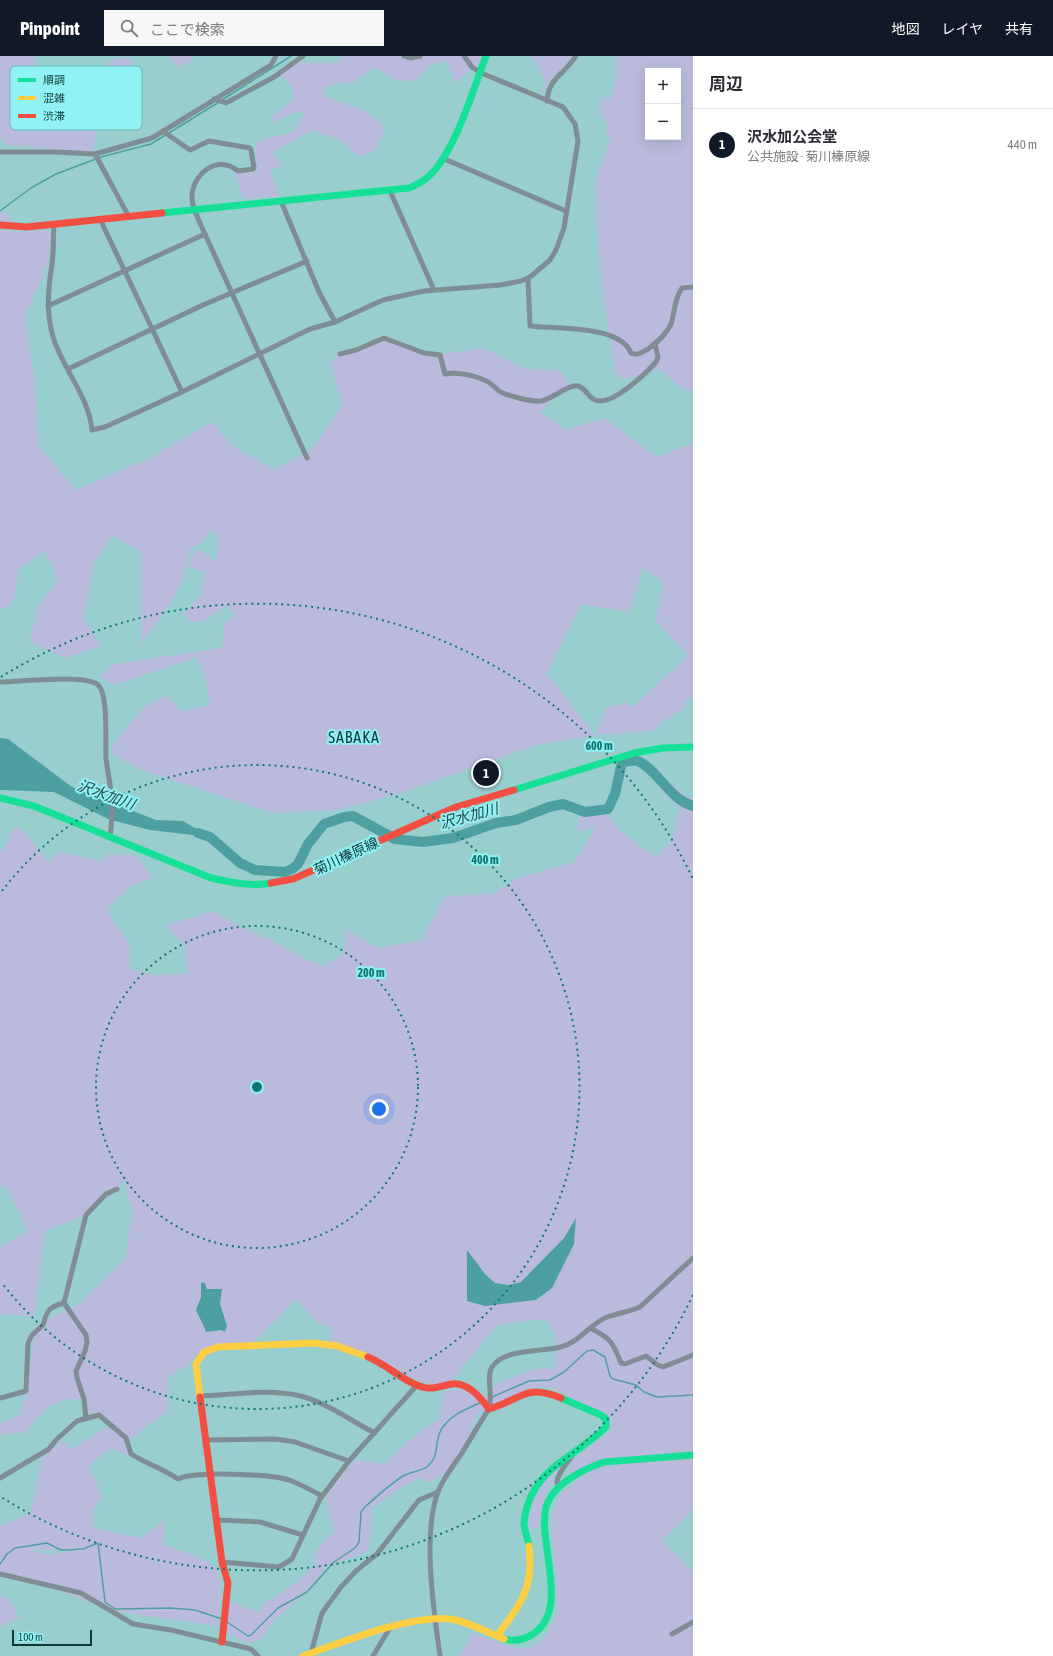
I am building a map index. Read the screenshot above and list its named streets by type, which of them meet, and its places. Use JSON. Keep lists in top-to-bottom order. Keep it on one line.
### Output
{"streets":{"street":["菊川榛原線"]},"districts":["SABAKA"],"water":["沢水加川"],"legend":["順調","混雑","渋滞"],"scale_bar":"100 m","page":{"header":"Pinpoint","search":"ここで検索","nav":["地図","レイヤ","共有"],"heading":"周辺","map_buttons":["+","−"],"list":[{"mark":"1","name":"沢水加公会堂","note":"公共施設 · 菊川榛原線","value":"440 m"}],"pins":"1","scale":"100 m"},"rings":["600 m","400 m","200 m"]}
